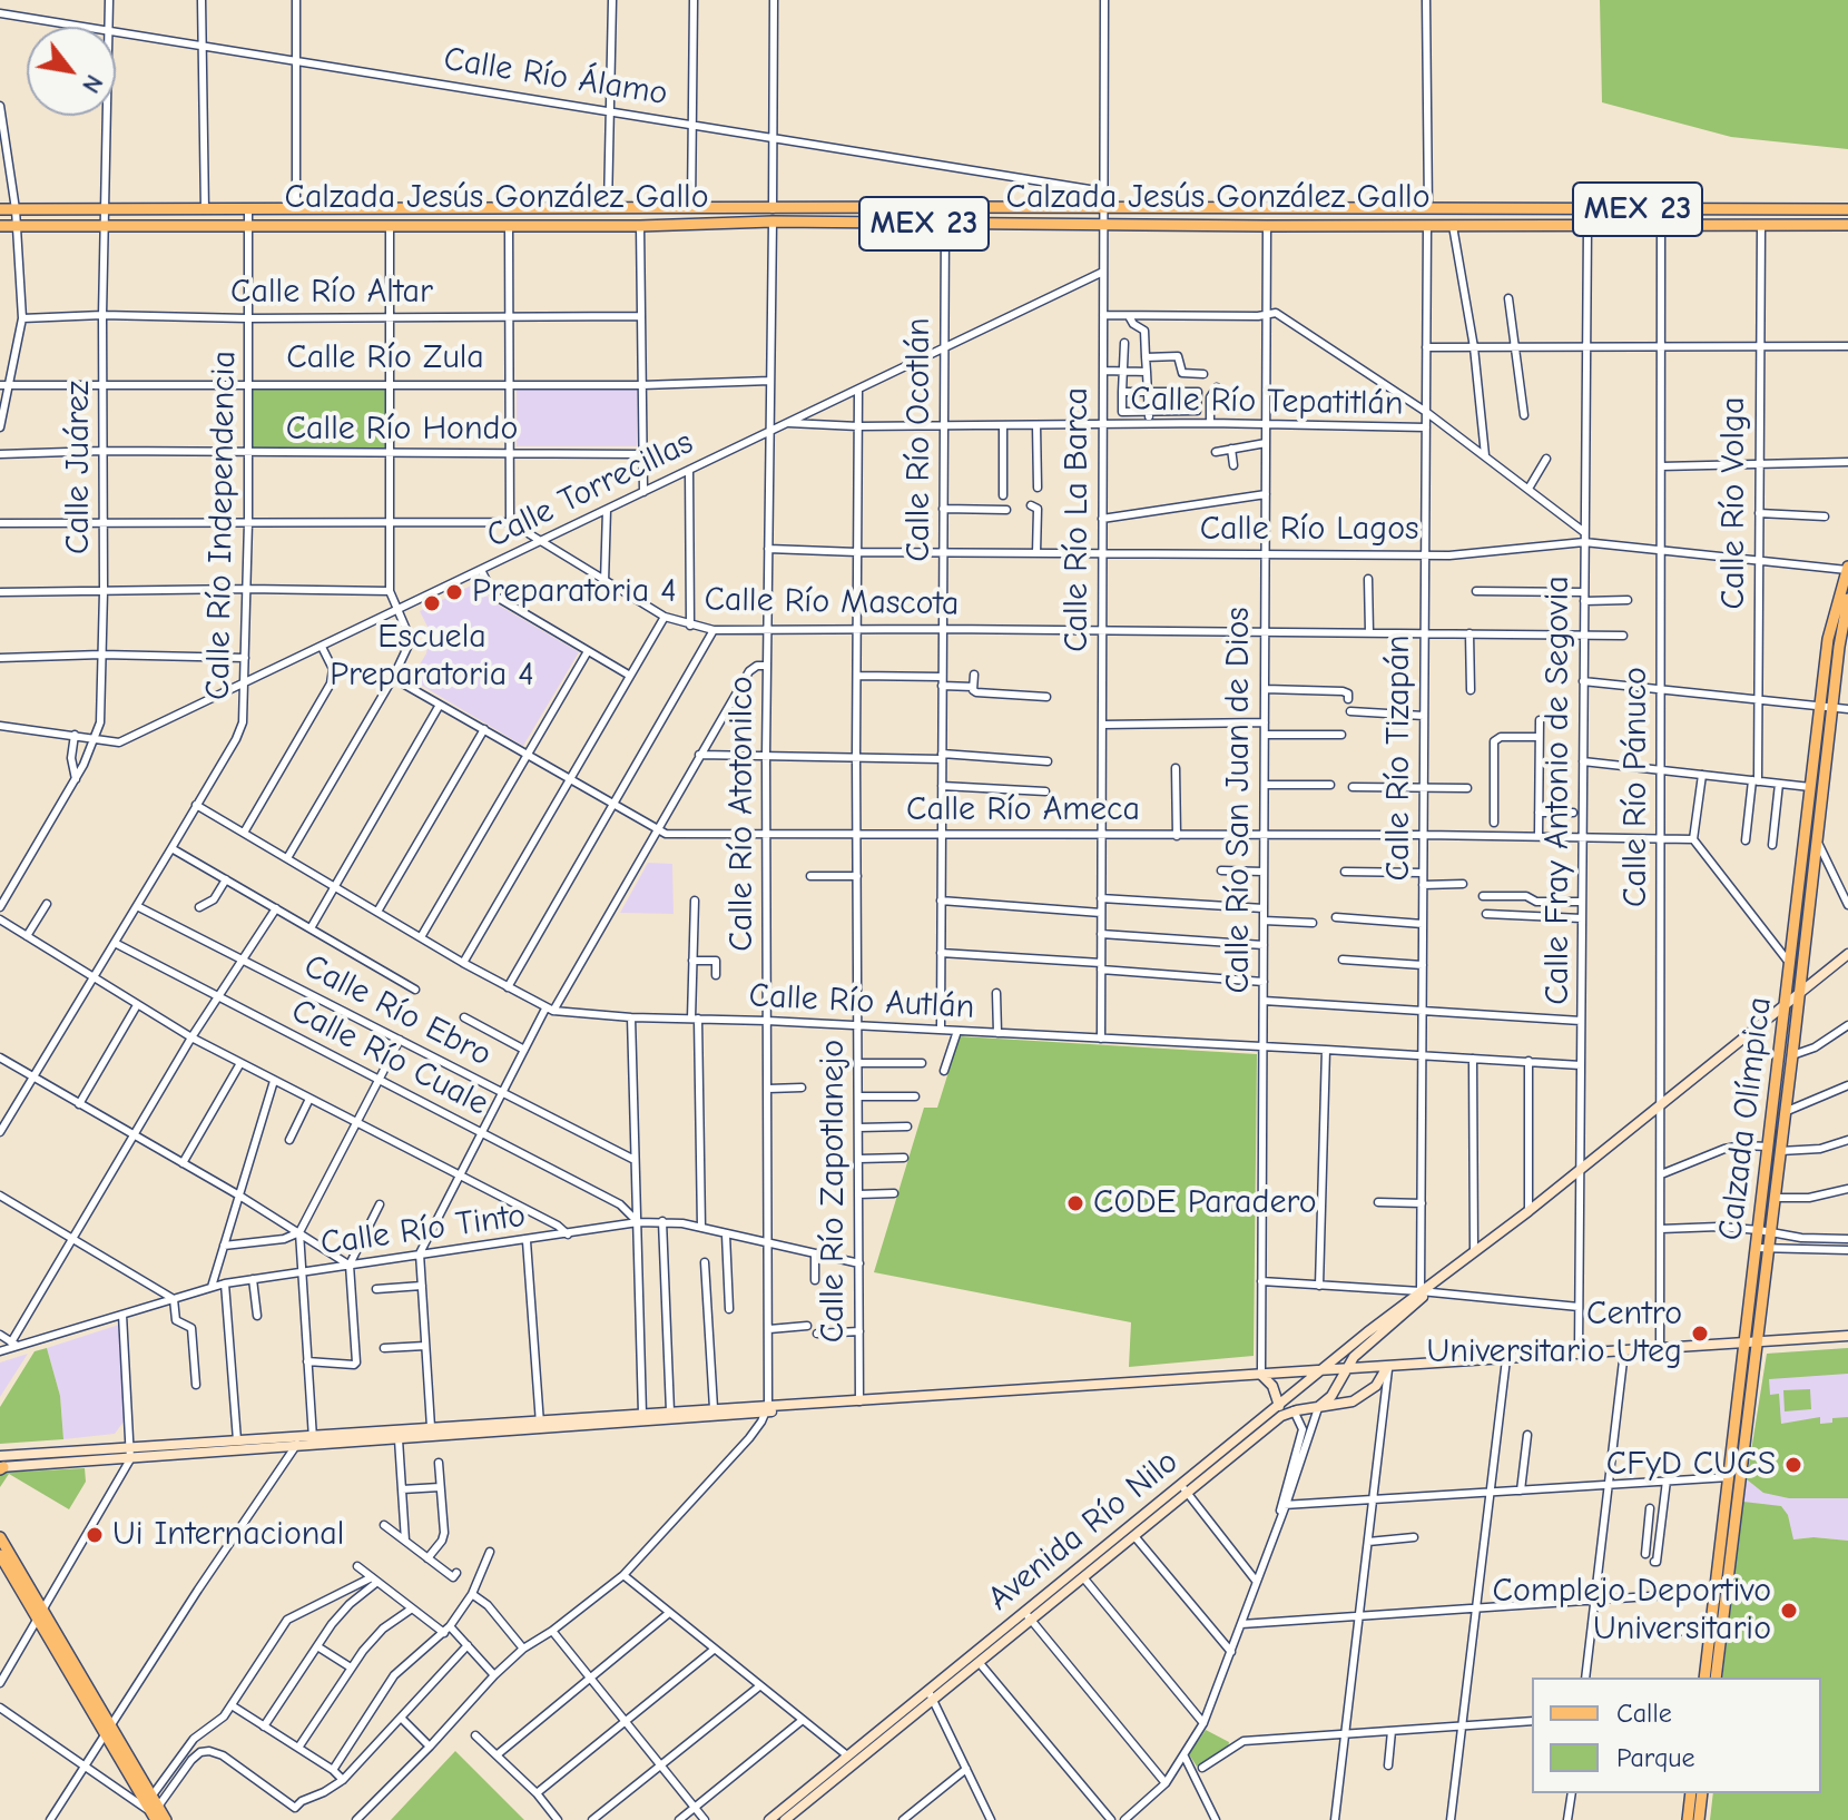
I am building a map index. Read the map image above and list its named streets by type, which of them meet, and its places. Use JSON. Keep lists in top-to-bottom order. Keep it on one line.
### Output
{"streets":{"main road":["Calzada Jesús González Gallo","MEX 23","Calzada Olímpica","Avenida Río Nilo"],"street":["Calle Río Álamo","Calle Río Altar","Calle Río Zula","Calle Río Tepatitlán","Calle Río Hondo","Calle Río Ocotlán","Calle Juárez","Calle Torrecillas","Calle Río Volga","Calle Río La Barca","Calle Río Independencia","Calle Río Lagos","Calle Río Mascota","Calle Río Tizapán","Calle Río Pánuco","Calle Fray Antonio de Segovia","Calle Río San Juan de Dios","Calle Río Ameca","Calle Río Atotonilco","Calle Río Autlán","Calle Río Ebro","Calle Río Cuale","Calle Río Zapotlanejo","Calle Río Tinto"]},"crossings":[["Calle Río Álamo","Calle Río La Barca"],["Calle Río Álamo","Calle Río Atotonilco"],["Calzada Jesús González Gallo","Calle Río Ocotlán"],["Calzada Jesús González Gallo","Calle Juárez"],["Calzada Jesús González Gallo","Calle Río Volga"],["Calzada Jesús González Gallo","Calle Río La Barca"],["Calzada Jesús González Gallo","Calle Río Independencia"],["Calzada Jesús González Gallo","Calle Río Tizapán"],["Calzada Jesús González Gallo","Calle Río Pánuco"],["Calzada Jesús González Gallo","Calle Fray Antonio de Segovia"],["Calzada Jesús González Gallo","Calle Río San Juan de Dios"],["Calzada Jesús González Gallo","Calle Río Atotonilco"],["Calle Río Altar","Calle Juárez"],["Calle Río Altar","Calle Río Independencia"],["Calle Río Zula","Calle Juárez"],["Calle Río Zula","Calle Río Independencia"],["Calle Río Zula","Calle Río Atotonilco"],["Calle Río Tepatitlán","Calle Río Ocotlán"],["Calle Río Tepatitlán","Calle Torrecillas"],["Calle Río Tepatitlán","Calle Río La Barca"],["Calle Río Tepatitlán","Calle Río Tizapán"],["Calle Río Tepatitlán","Calle Río San Juan de Dios"],["Calle Río Tepatitlán","Calle Río Zapotlanejo"],["Calle Río Hondo","Calle Juárez"],["Calle Río Hondo","Calle Río Independencia"],["Calle Río Ocotlán","Calle Torrecillas"],["Calle Río Ocotlán","Calle Río Lagos"],["Calle Río Ocotlán","Calle Río Mascota"],["Calle Río Ocotlán","Calle Río Ameca"],["Calle Río Ocotlán","Calle Río Autlán"],["Calle Juárez","Calle Torrecillas"],["Calle Torrecillas","Calle Río La Barca"],["Calle Torrecillas","Calle Río Independencia"],["Calle Torrecillas","Calle Río Mascota"],["Calle Torrecillas","Calle Río Atotonilco"],["Calle Torrecillas","Calle Río Zapotlanejo"],["Calle Río Volga","Calle Río Lagos"],["Calle Río La Barca","Calle Río Lagos"],["Calle Río La Barca","Calle Río Mascota"],["Calle Río La Barca","Calle Río Ameca"],["Calle Río La Barca","Calle Río Autlán"],["Calle Río Independencia","Calle Río Autlán"],["Calle Río Independencia","Calle Río Ebro"],["Calle Río Independencia","Calle Río Cuale"],["Calle Río Lagos","Calle Río Tizapán"],["Calle Río Lagos","Calle Río Pánuco"],["Calle Río Lagos","Calle Fray Antonio de Segovia"],["Calle Río Lagos","Calle Río San Juan de Dios"],["Calle Río Lagos","Calle Río Atotonilco"],["Calle Río Lagos","Calzada Olímpica"],["Calle Río Lagos","Calle Río Zapotlanejo"],["Calle Río Mascota","Calle Río Tizapán"],["Calle Río Mascota","Calle Fray Antonio de Segovia"],["Calle Río Mascota","Calle Río San Juan de Dios"],["Calle Río Mascota","Calle Río Atotonilco"],["Calle Río Mascota","Calle Río Zapotlanejo"],["Calle Río Tizapán","Calle Río Ameca"],["Calle Río Tizapán","Calle Río Autlán"],["Calle Río Tizapán","Avenida Río Nilo"],["Calle Río Pánuco","Calle Río Ameca"],["Calle Río Pánuco","Avenida Río Nilo"],["Calle Fray Antonio de Segovia","Calle Río Ameca"],["Calle Fray Antonio de Segovia","Calle Río Autlán"],["Calle Fray Antonio de Segovia","Avenida Río Nilo"],["Calle Río San Juan de Dios","Calle Río Ameca"],["Calle Río San Juan de Dios","Calle Río Autlán"],["Calle Río Ameca","Calle Río Atotonilco"],["Calle Río Ameca","Calle Río Zapotlanejo"],["Calle Río Atotonilco","Calle Río Autlán"],["Calle Río Atotonilco","Calle Río Tinto"],["Calle Río Autlán","Calle Río Zapotlanejo"],["Calle Río Cuale","Calle Río Tinto"],["Calzada Olímpica","Avenida Río Nilo"],["Calle Río Zapotlanejo","Calle Río Tinto"]],"places":["Preparatoria 4","Escuela Preparatoria 4","CODE Paradero","Centro Universitario Uteg","CFyD CUCS","Ui Internacional","Complejo Deportivo Universitario"],"legend":["Calle","Parque"],"north":"bottom right"}
